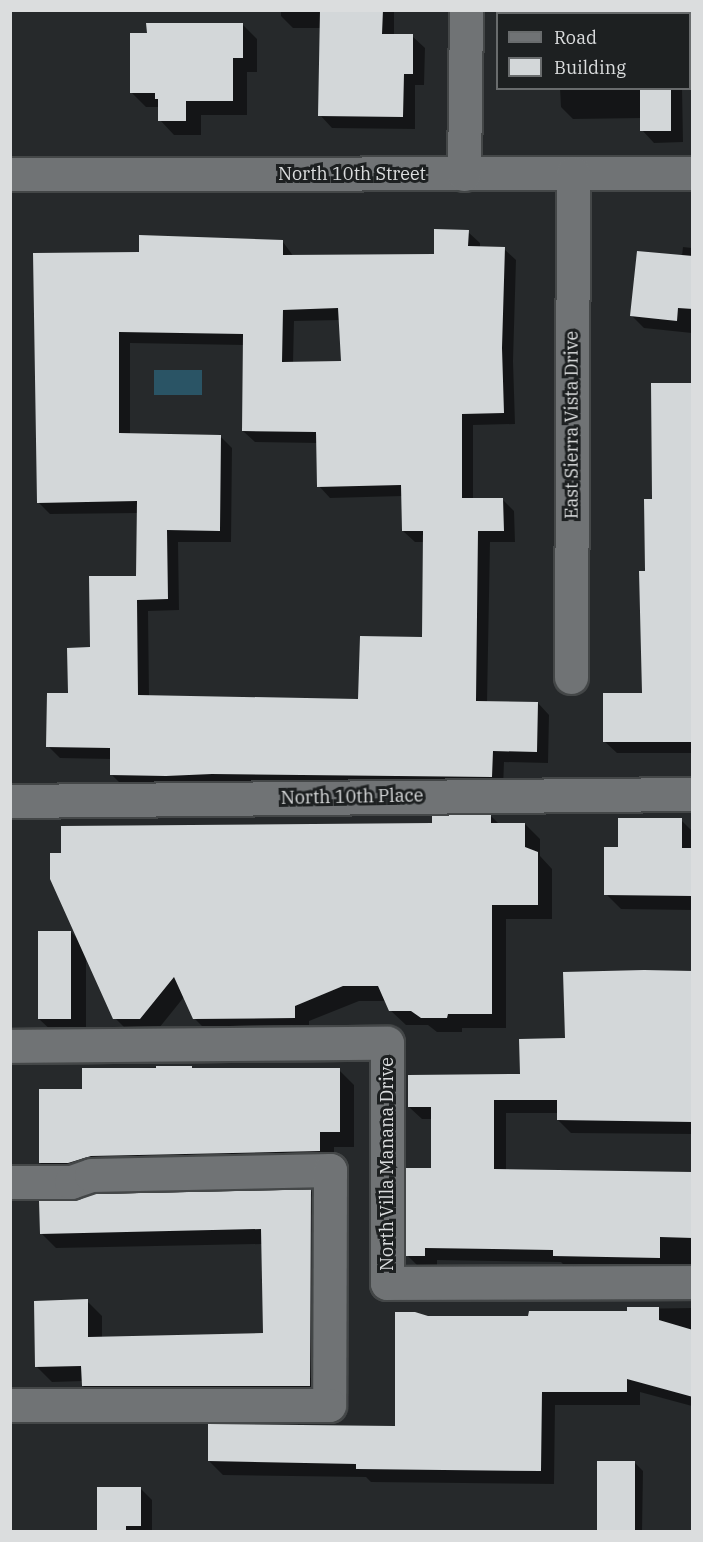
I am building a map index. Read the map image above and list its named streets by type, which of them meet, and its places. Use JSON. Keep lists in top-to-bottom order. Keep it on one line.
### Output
{"streets":{"street":["North 10th Street","East Sierra Vista Drive","North 10th Place","North Villa Manana Drive"]},"crossings":[["North 10th Street","East Sierra Vista Drive"]],"legend":["Road","Building"]}
